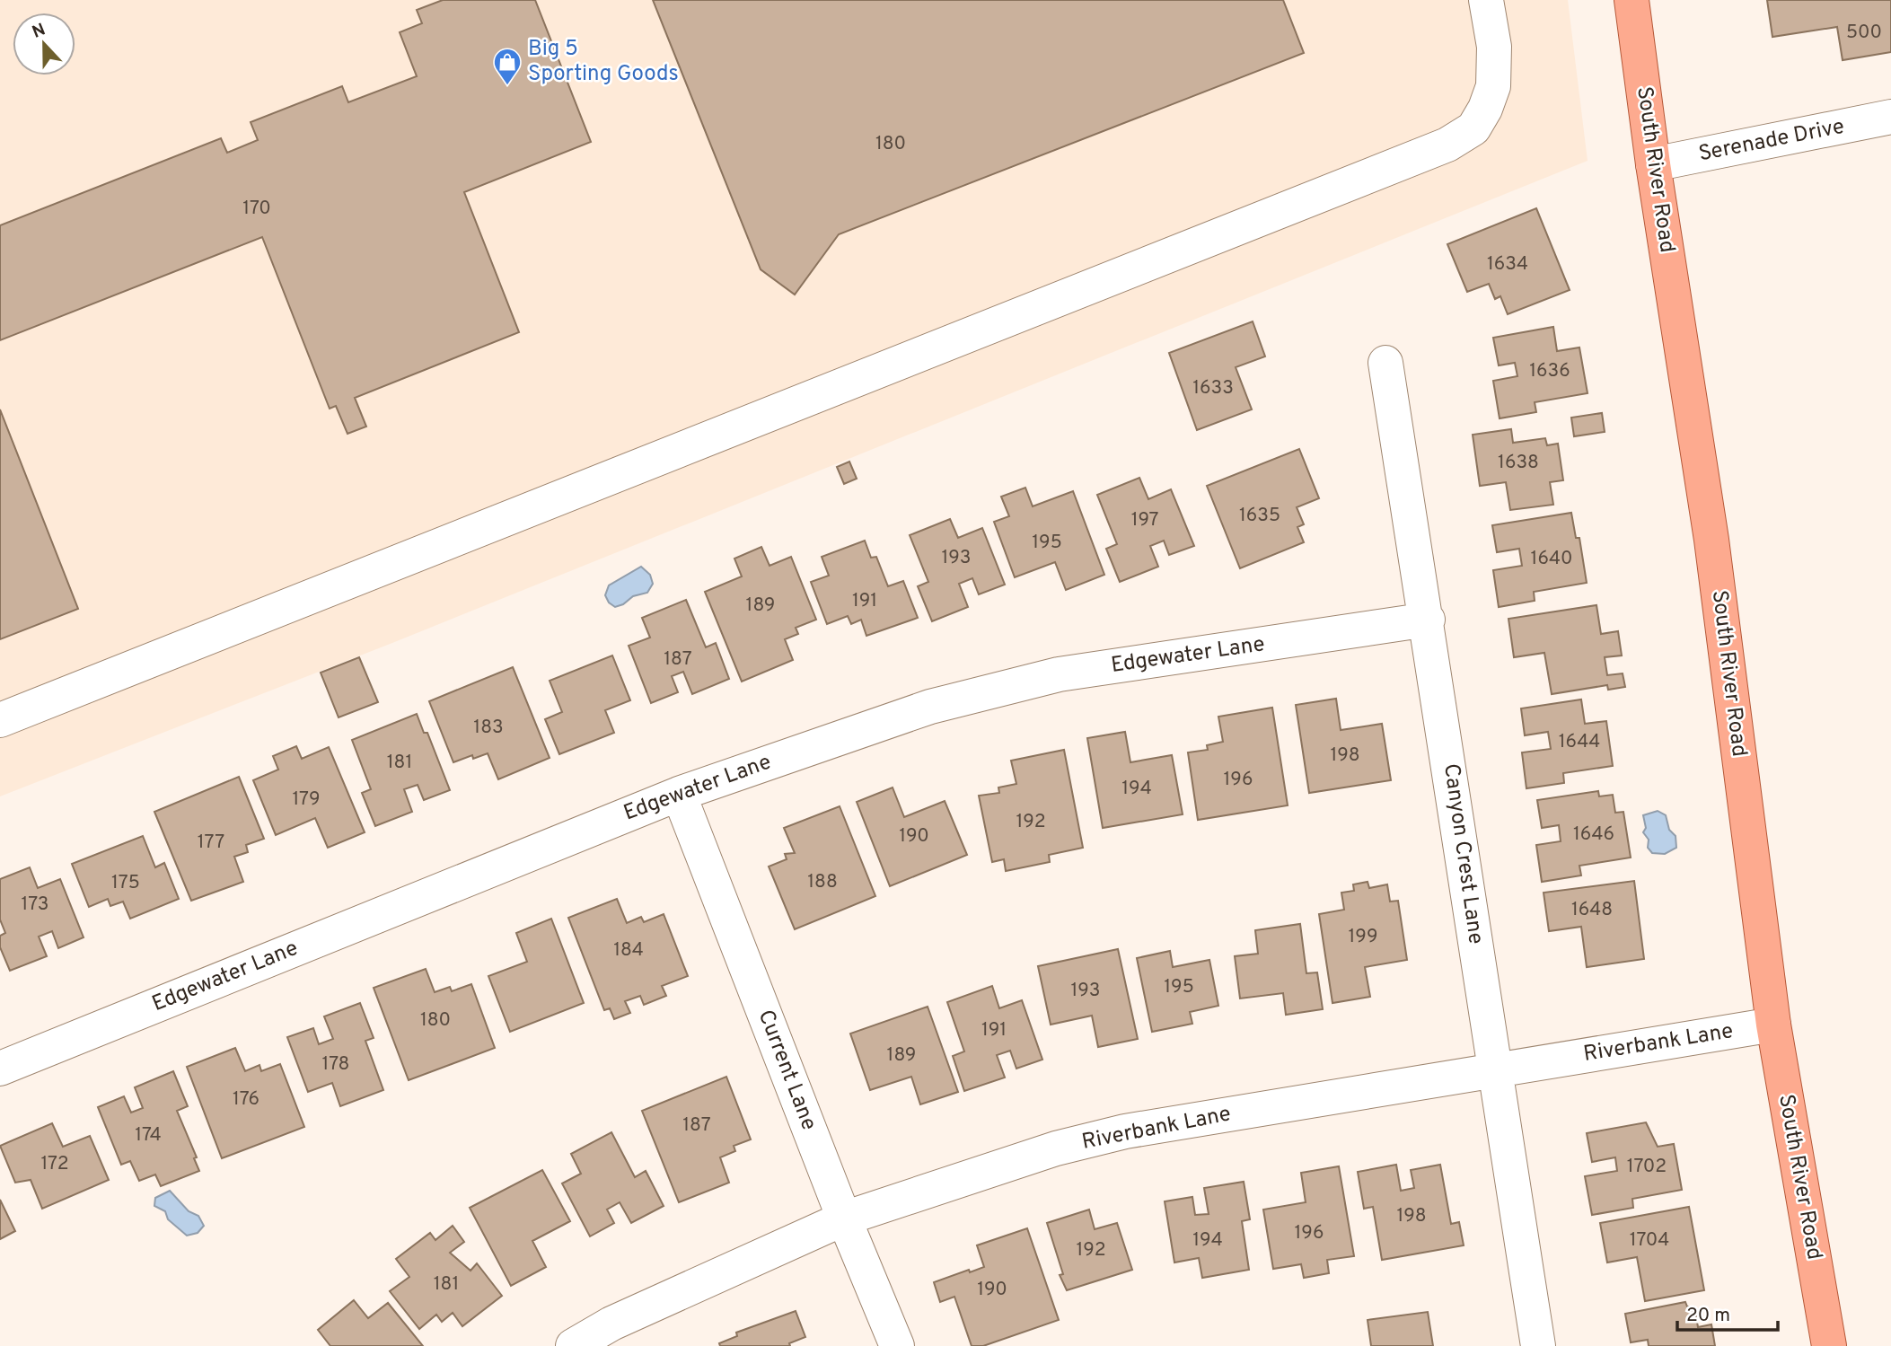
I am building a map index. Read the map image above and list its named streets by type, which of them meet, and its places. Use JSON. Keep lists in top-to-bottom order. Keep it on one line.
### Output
{"streets":{"main road":["South River Road"],"street":["Serenade Drive","Edgewater Lane","Canyon Crest Lane","Riverbank Lane","Current Lane"]},"crossings":[["Serenade Drive","South River Road"],["South River Road","Riverbank Lane"],["Edgewater Lane","Canyon Crest Lane"],["Edgewater Lane","Current Lane"],["Canyon Crest Lane","Riverbank Lane"],["Riverbank Lane","Current Lane"]],"places":{"shop":["Big 5 Sporting Goods"]},"house_numbers":["500","180","170","1634","1636","1633","1638","1635","197","195","193","1640","191","189","187","183","1644","198","181","196","194","179","192","1646","190","177","188","175","173","1648","199","184","195","193","180","191","189","178","176","187","174","172","1702","198","196","194","1704","192","181","190"],"scale_bar":"20 m","north":"top"}
